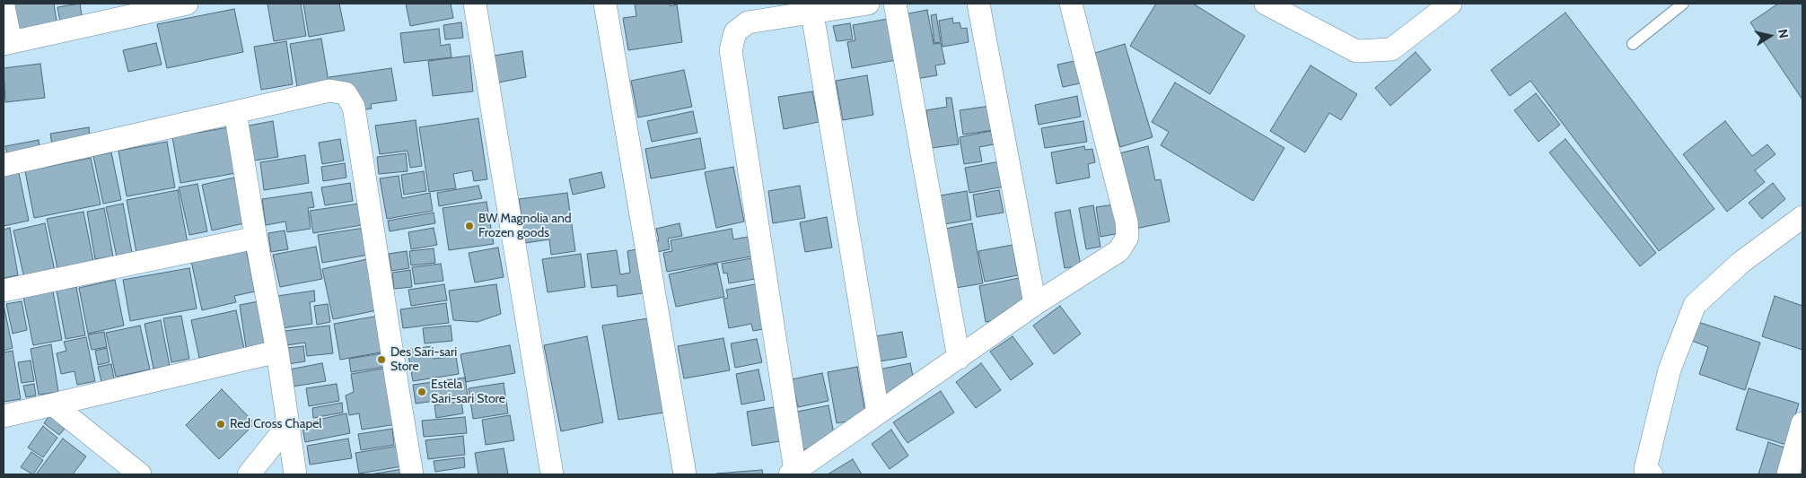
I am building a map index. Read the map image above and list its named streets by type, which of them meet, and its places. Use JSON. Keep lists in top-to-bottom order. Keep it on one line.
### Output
{"places":["BW Magnolia and Frozen goods","Des Sari-sari Store","Estela Sari-sari Store","Red Cross Chapel"],"north":"right"}
